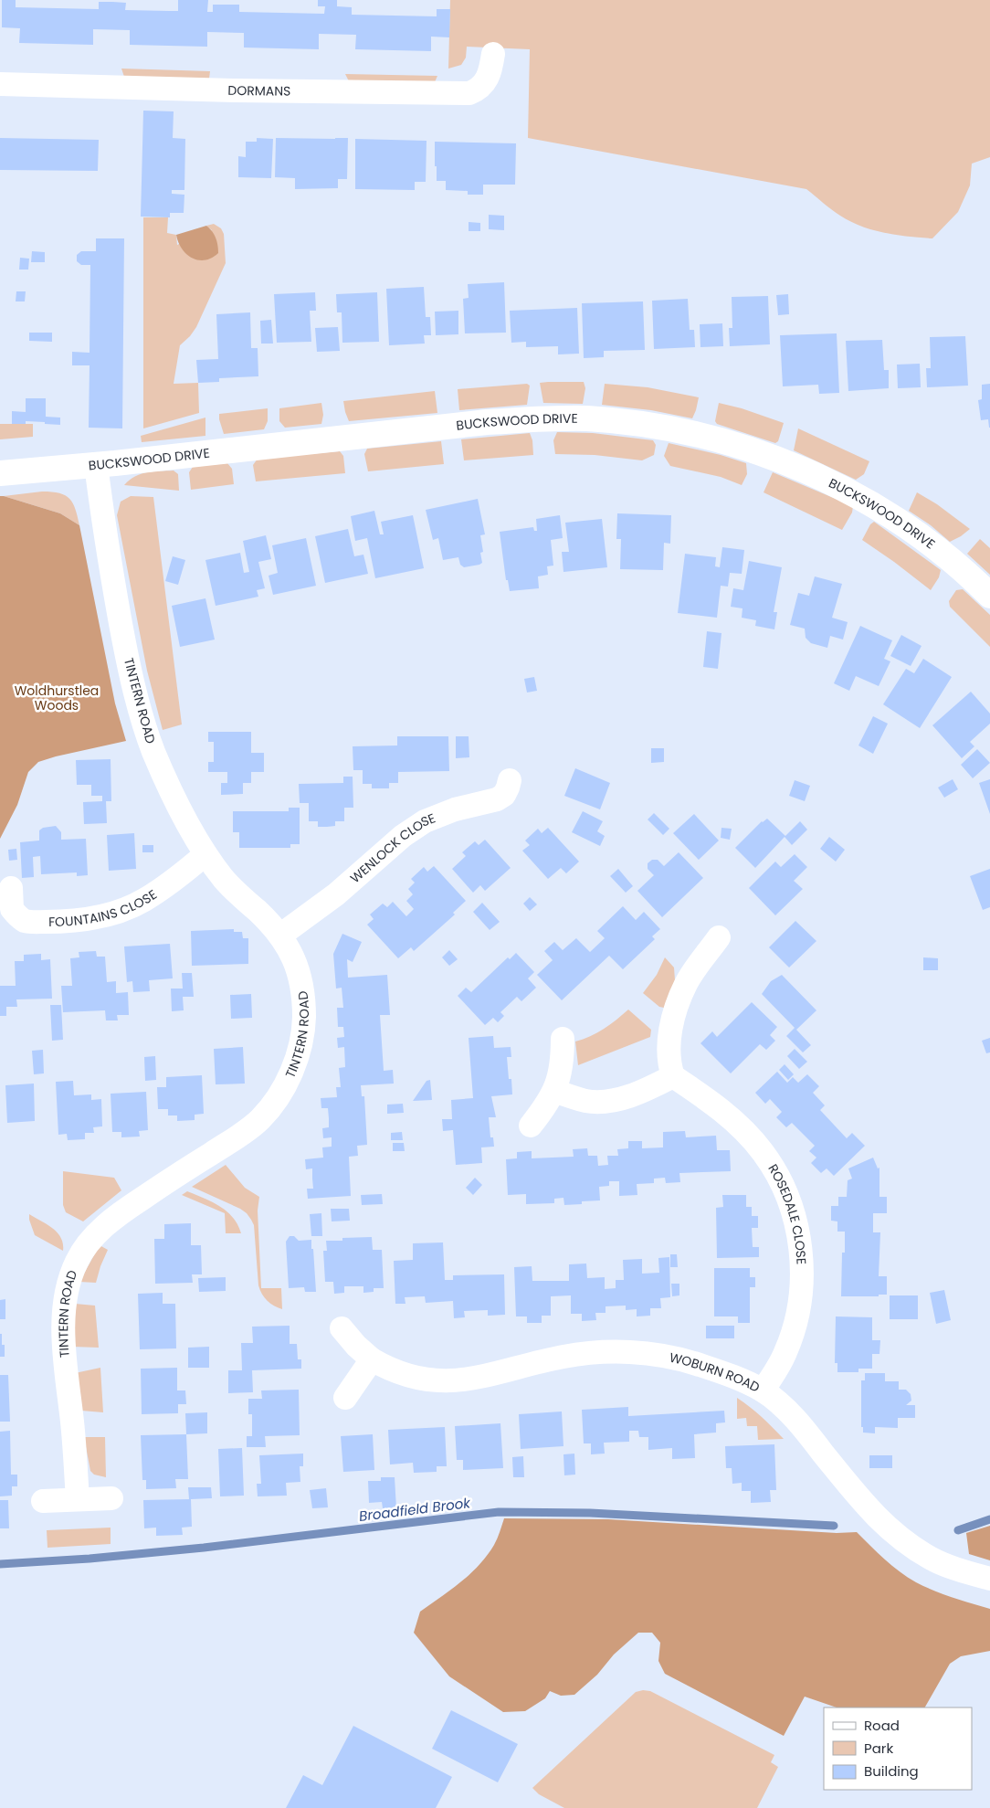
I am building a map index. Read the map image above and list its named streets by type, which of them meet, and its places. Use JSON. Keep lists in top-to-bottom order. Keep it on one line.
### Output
{"streets":{"street":["DORMANS","BUCKSWOOD DRIVE","TINTERN ROAD","WENLOCK CLOSE","FOUNTAINS CLOSE","ROSEDALE CLOSE","WOBURN ROAD"]},"crossings":[["BUCKSWOOD DRIVE","TINTERN ROAD"],["TINTERN ROAD","WENLOCK CLOSE"],["TINTERN ROAD","FOUNTAINS CLOSE"],["ROSEDALE CLOSE","WOBURN ROAD"]],"water":["Broadfield Brook"],"parks":["Woldhurstlea Woods"],"legend":["Road","Park","Building"]}
